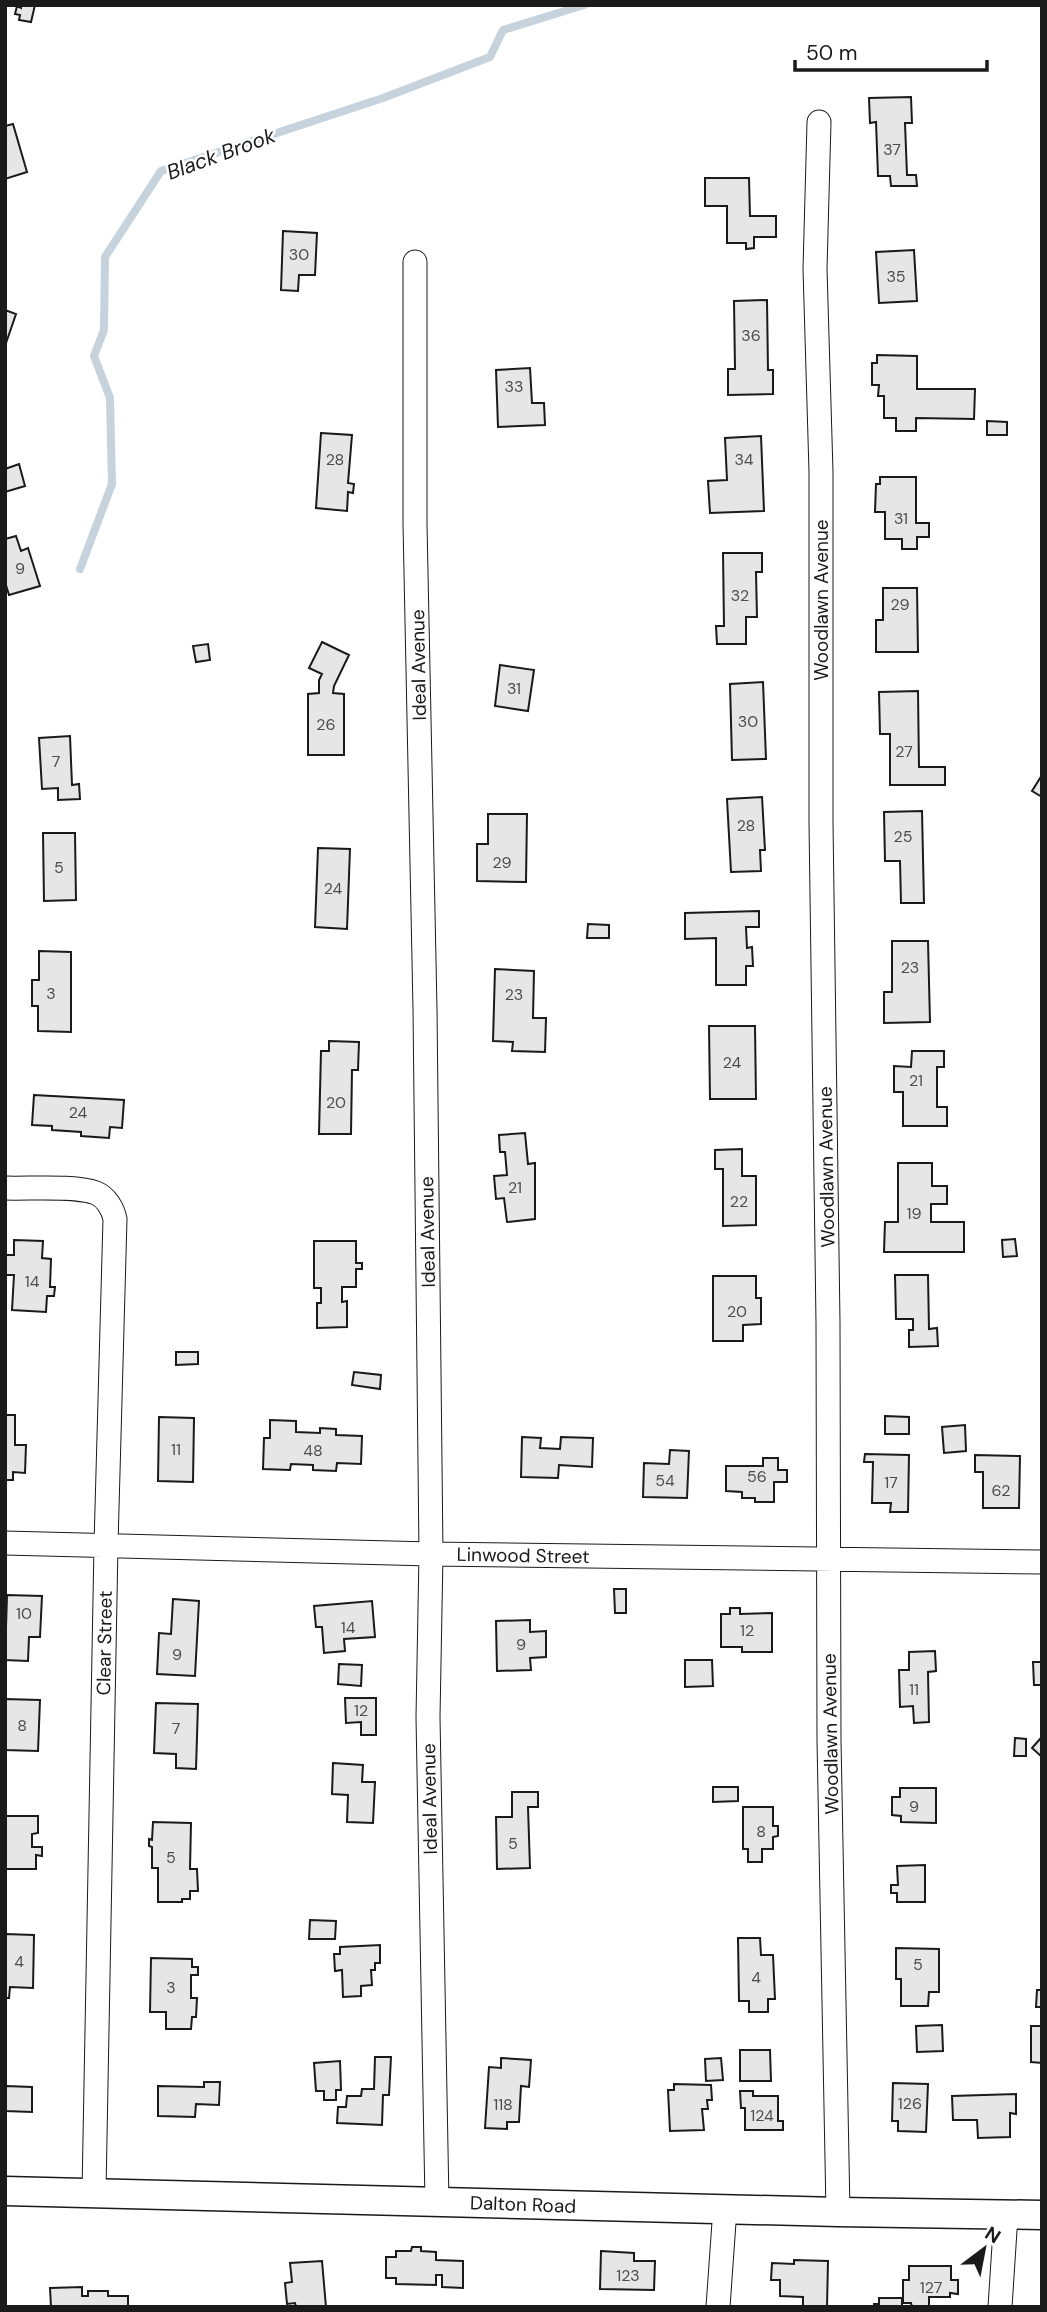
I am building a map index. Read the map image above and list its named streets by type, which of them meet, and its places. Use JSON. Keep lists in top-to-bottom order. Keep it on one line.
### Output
{"streets":{"street":["Woodlawn Avenue","Ideal Avenue","Linwood Street","Clear Street","Dalton Road"]},"crossings":[["Woodlawn Avenue","Linwood Street"],["Woodlawn Avenue","Dalton Road"],["Ideal Avenue","Linwood Street"],["Ideal Avenue","Dalton Road"],["Linwood Street","Clear Street"],["Clear Street","Dalton Road"]],"water":["Black Brook"],"house_numbers":["37","30","35","36","33","28","34","31","9","32","29","31","30","26","27","7","28","25","29","5","24","23","3","23","24","21","20","24","21","22","19","14","20","11","48","56","54","17","62","10","14","12","9","9","11","12","8","7","9","8","5","5","4","5","4","3","126","118","124","123","127"],"scale_bar":"50 m","north":"top right"}
